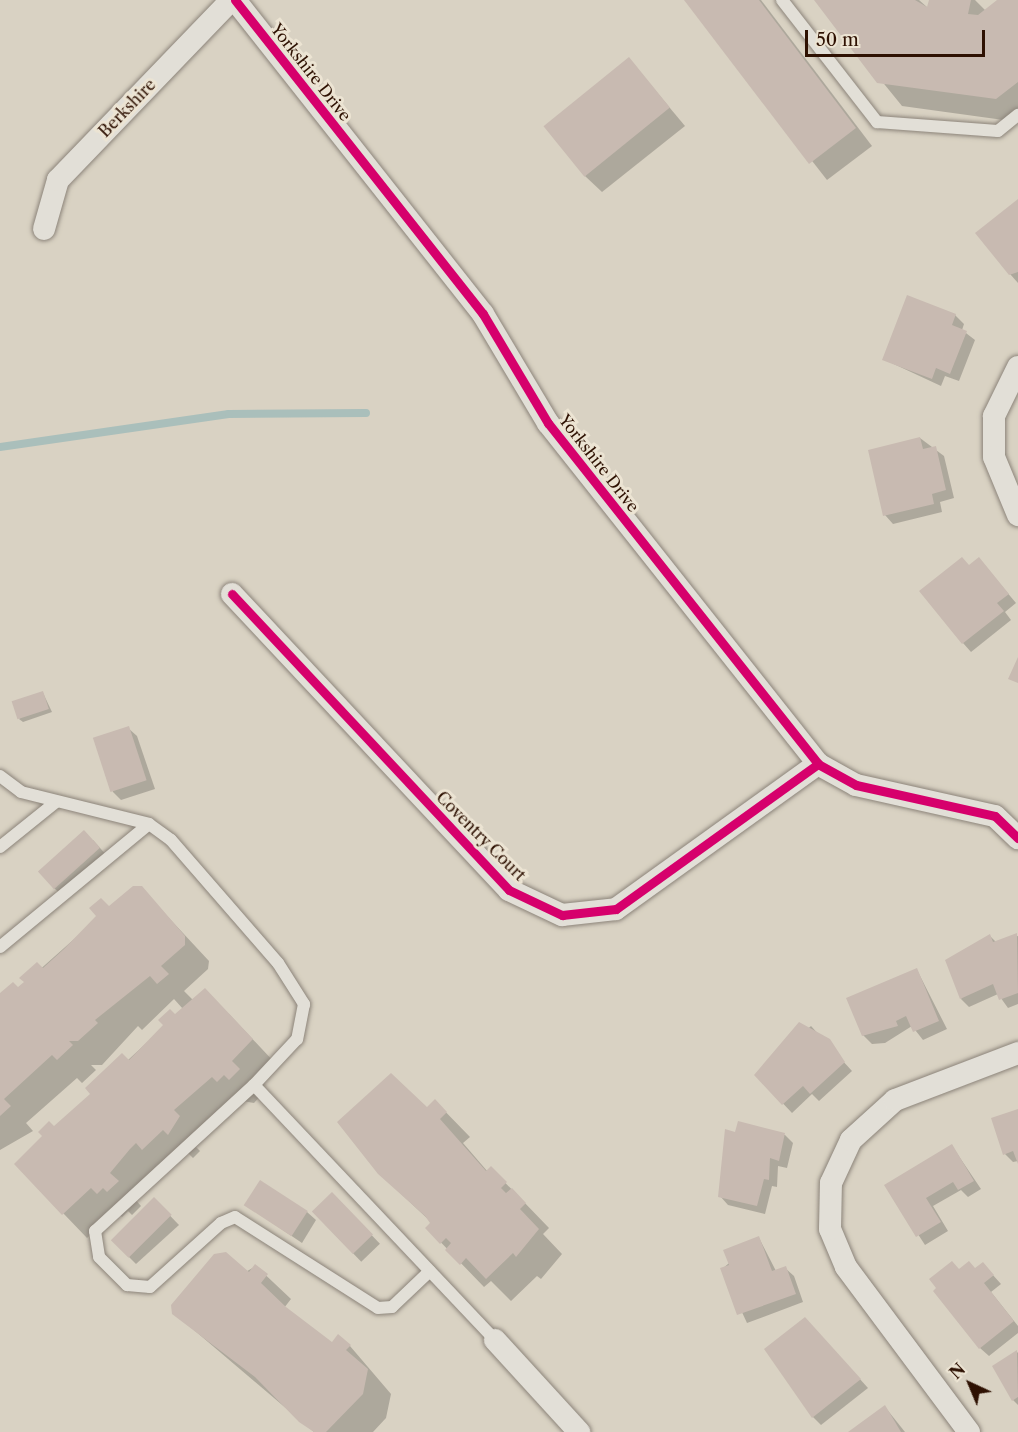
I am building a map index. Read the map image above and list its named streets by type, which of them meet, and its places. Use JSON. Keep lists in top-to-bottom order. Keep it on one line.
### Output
{"streets":{"street":["Yorkshire Drive","Berkshire","Coventry Court"]},"crossings":[["Yorkshire Drive","Coventry Court"]],"scale_bar":"50 m","north":"top left"}
